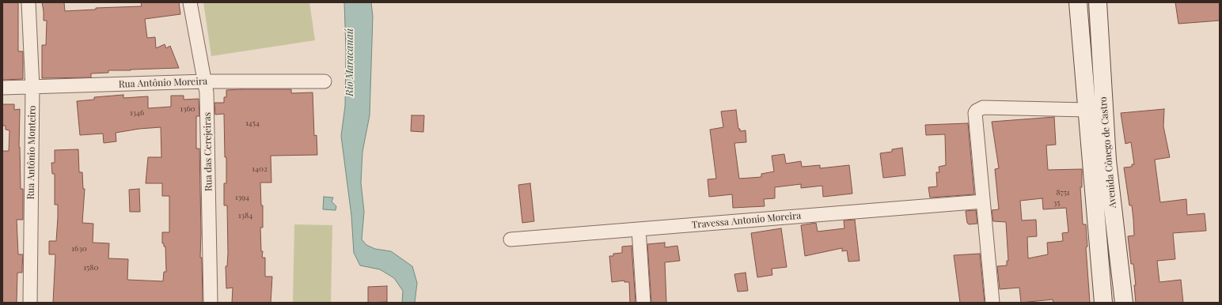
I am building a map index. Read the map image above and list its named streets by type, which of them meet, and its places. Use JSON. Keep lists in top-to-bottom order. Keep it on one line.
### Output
{"streets":{"main road":["Avenida Cônego de Castro"],"street":["Rua Antônio Moreira","Rua das Cerejeiras","Rua Antônio Monteiro","Travessa Antonio Moreira"]},"crossings":[["Rua Antônio Moreira","Rua das Cerejeiras"],["Rua Antônio Moreira","Rua Antônio Monteiro"]],"water":["Rio Maracanaú"],"house_numbers":["1360","1346","1454","1402","8751","1394","35","1384","1630","1580"]}
